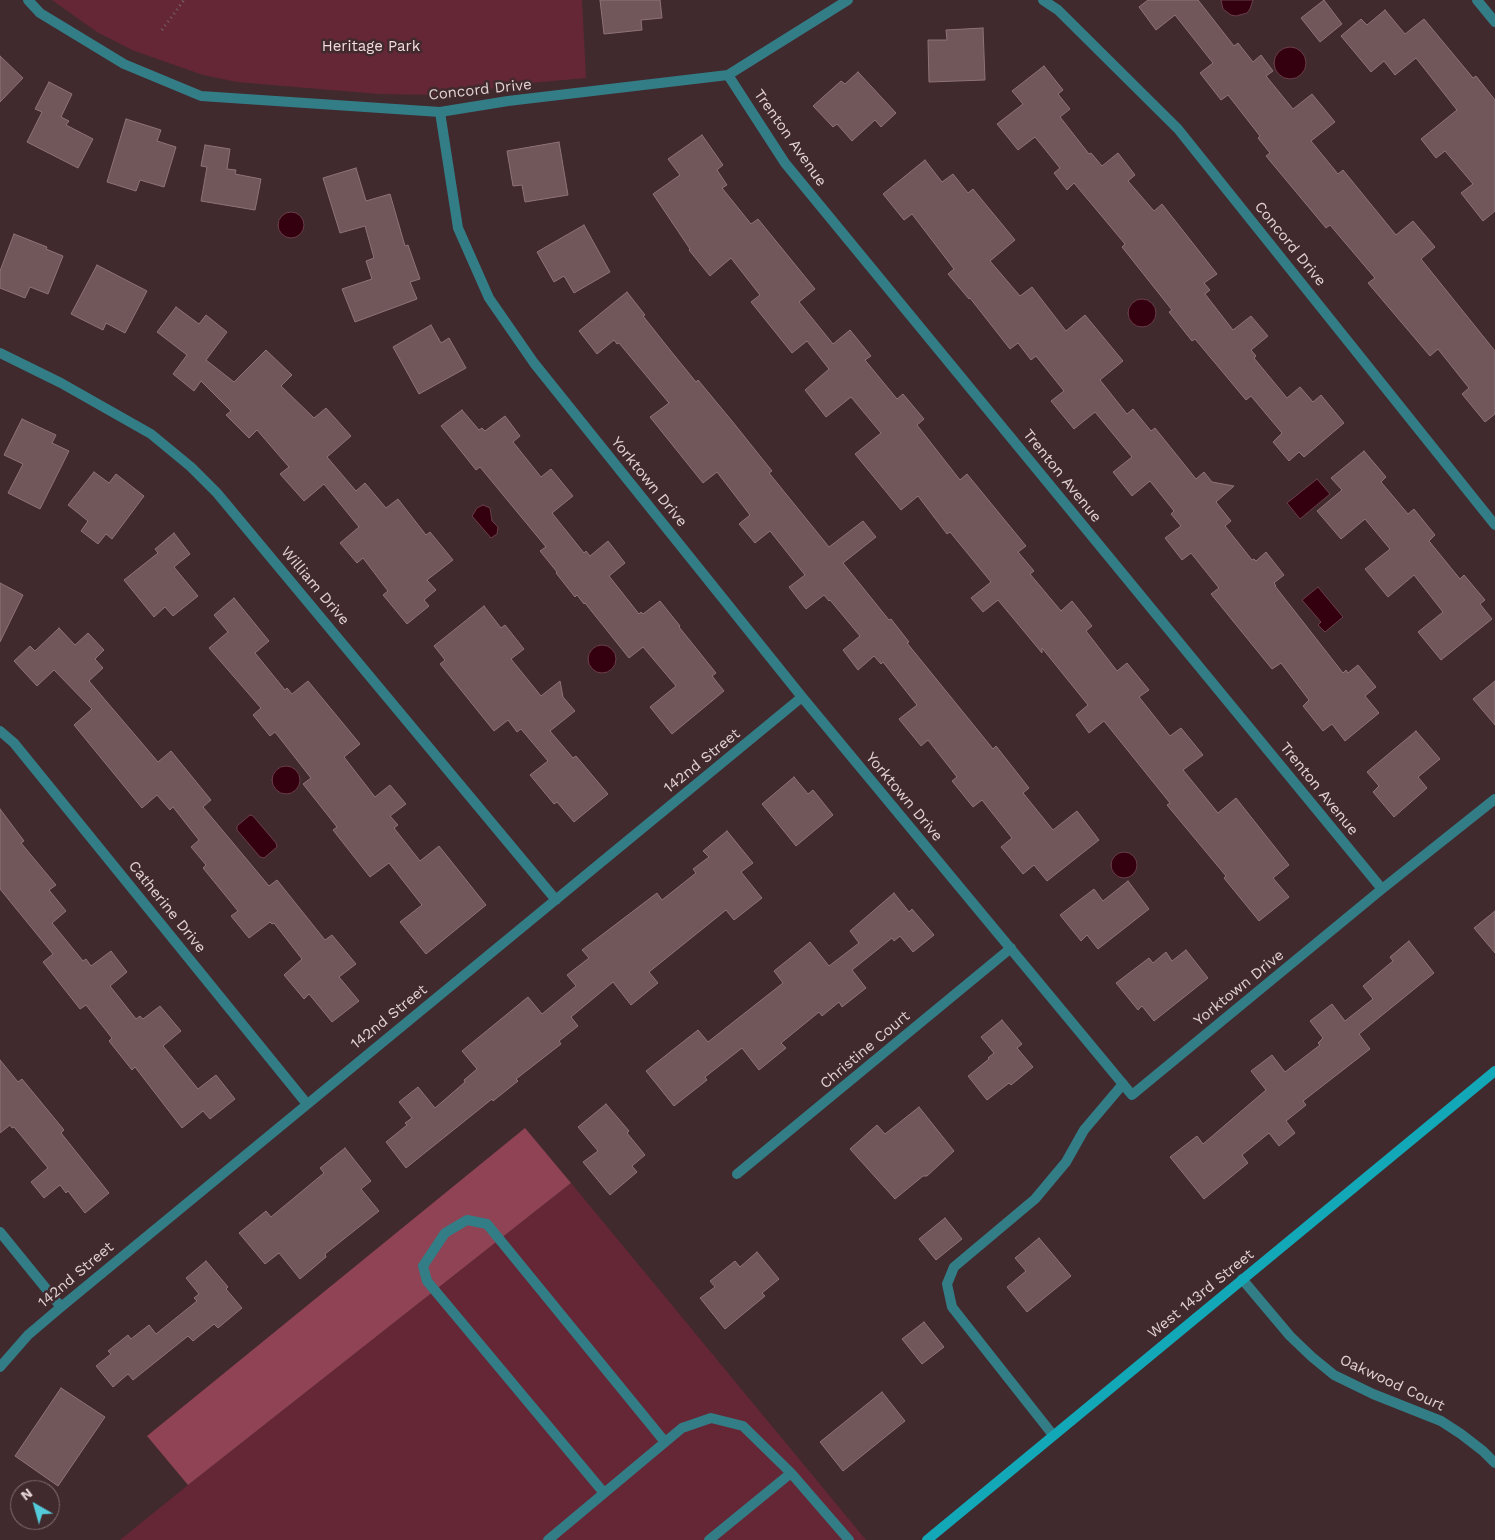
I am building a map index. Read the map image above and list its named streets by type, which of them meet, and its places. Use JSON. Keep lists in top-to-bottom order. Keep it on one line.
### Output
{"streets":{"main road":["West 143rd Street"],"street":["Concord Drive","Trenton Avenue","Yorktown Drive","William Drive","142nd Street","Catherine Drive","Christine Court","Oakwood Court"]},"crossings":[["Concord Drive","Trenton Avenue"],["Concord Drive","Yorktown Drive"],["Trenton Avenue","Yorktown Drive"],["Yorktown Drive","142nd Street"],["Yorktown Drive","Christine Court"],["William Drive","142nd Street"],["142nd Street","Catherine Drive"],["West 143rd Street","Oakwood Court"]],"parks":["Heritage Park"],"north":"top left"}
